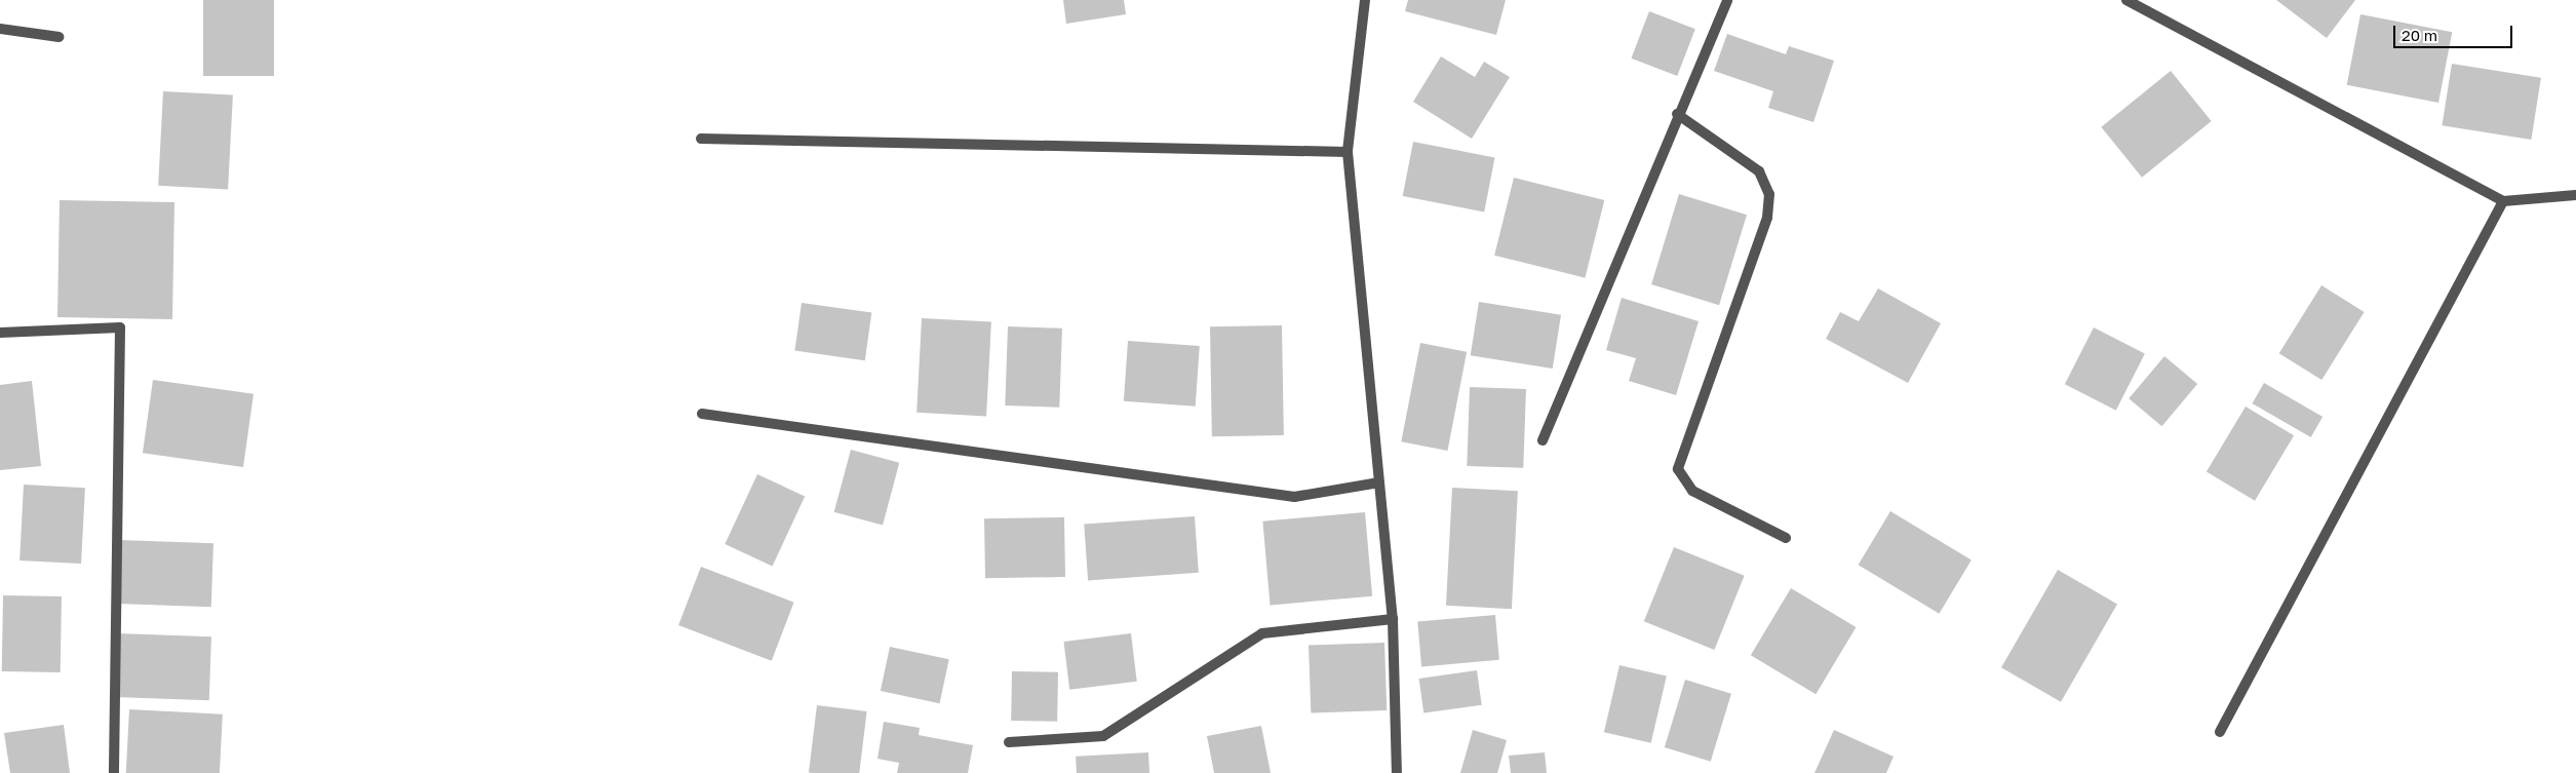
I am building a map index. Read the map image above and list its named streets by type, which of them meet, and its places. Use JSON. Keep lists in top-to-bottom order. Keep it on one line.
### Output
{"scale_bar":"20 m"}
